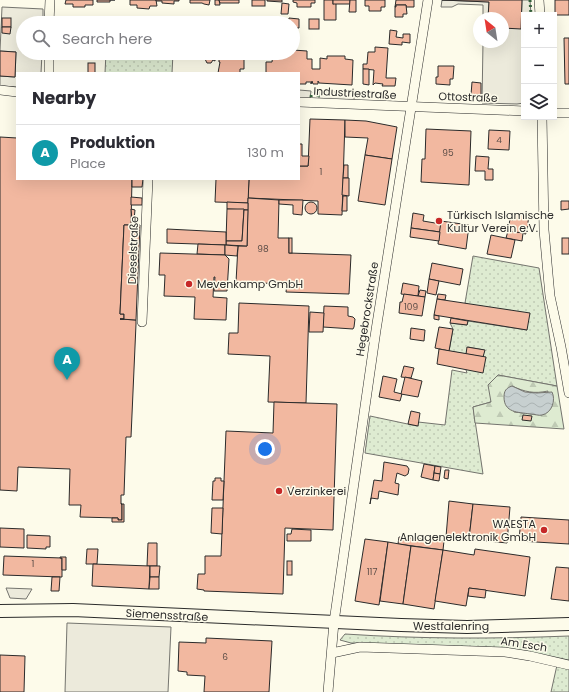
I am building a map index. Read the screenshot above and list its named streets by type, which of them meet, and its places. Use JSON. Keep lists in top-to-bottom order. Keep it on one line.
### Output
{"streets":{"street":["Industriestraße","Ottostraße","Dieselstraße","Hegebrockstraße","Siemensstraße","Westfalenring","Am Esch"]},"crossings":[["Industriestraße","Ottostraße"],["Industriestraße","Hegebrockstraße"],["Ottostraße","Hegebrockstraße"],["Hegebrockstraße","Siemensstraße"],["Hegebrockstraße","Westfalenring"],["Hegebrockstraße","Am Esch"],["Siemensstraße","Westfalenring"]],"places":["Türkisch Islamische Kultur Verein e.V.","Mevenkamp GmbH","Verzinkerei","WAESTA Anlagenelektronik GmbH"],"house_numbers":["4","95","1","98","109","1","117","6"],"north":"top left","page":{"map_buttons":["+","−"],"search":"Search here","heading":"Nearby","list":[{"mark":"A","name":"Produktion","note":"Place","value":"130 m"}],"pins":"A"}}
